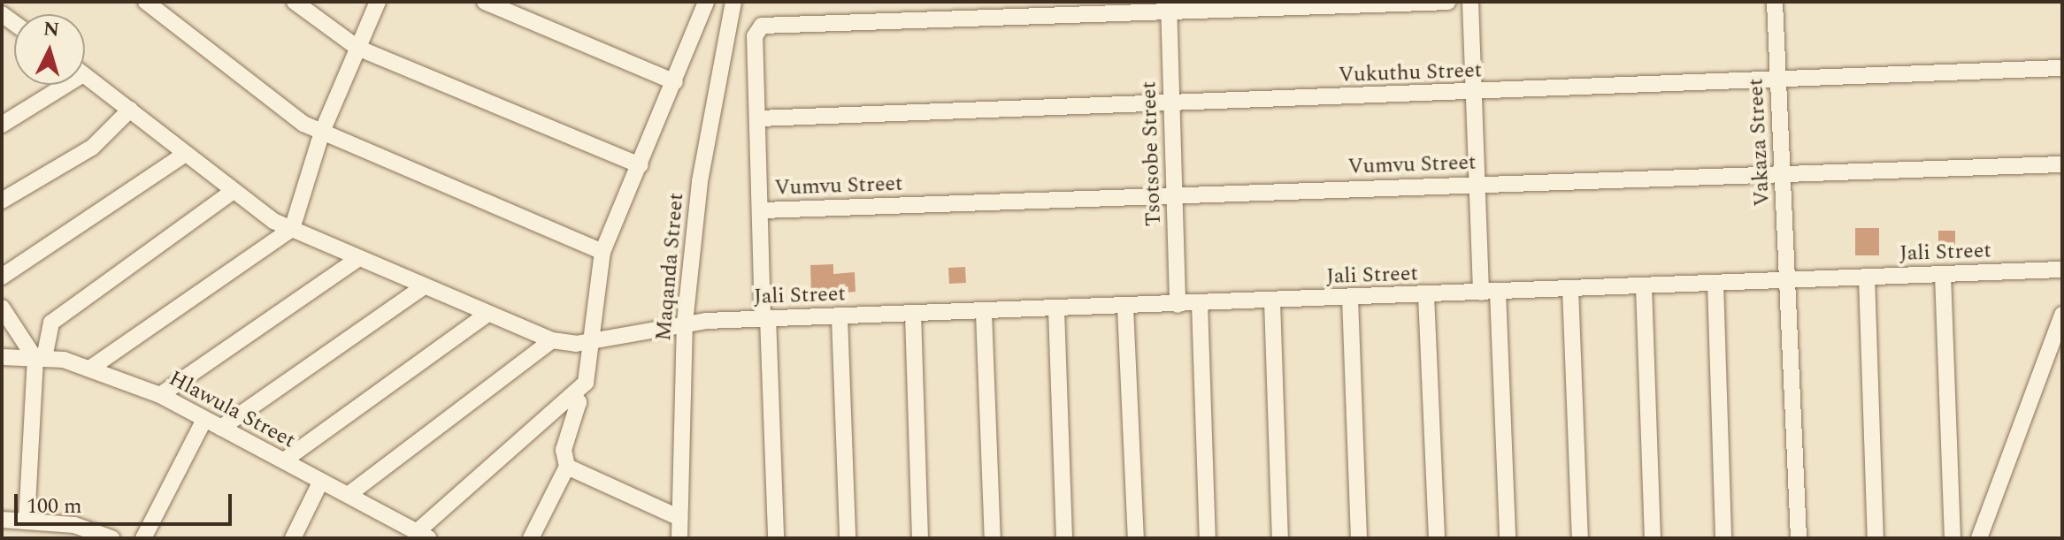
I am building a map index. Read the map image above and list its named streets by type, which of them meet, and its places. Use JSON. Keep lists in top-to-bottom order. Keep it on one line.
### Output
{"streets":{"street":["Vukuthu Street","Vakaza Street","Tsotsobe Street","Vumvu Street","Jali Street","Maqanda Street","Hlawula Street"]},"crossings":[["Vukuthu Street","Vakaza Street"],["Vukuthu Street","Tsotsobe Street"],["Vakaza Street","Vumvu Street"],["Vakaza Street","Jali Street"],["Tsotsobe Street","Vumvu Street"],["Tsotsobe Street","Jali Street"],["Jali Street","Maqanda Street"]],"scale_bar":"100 m","north":"top"}
